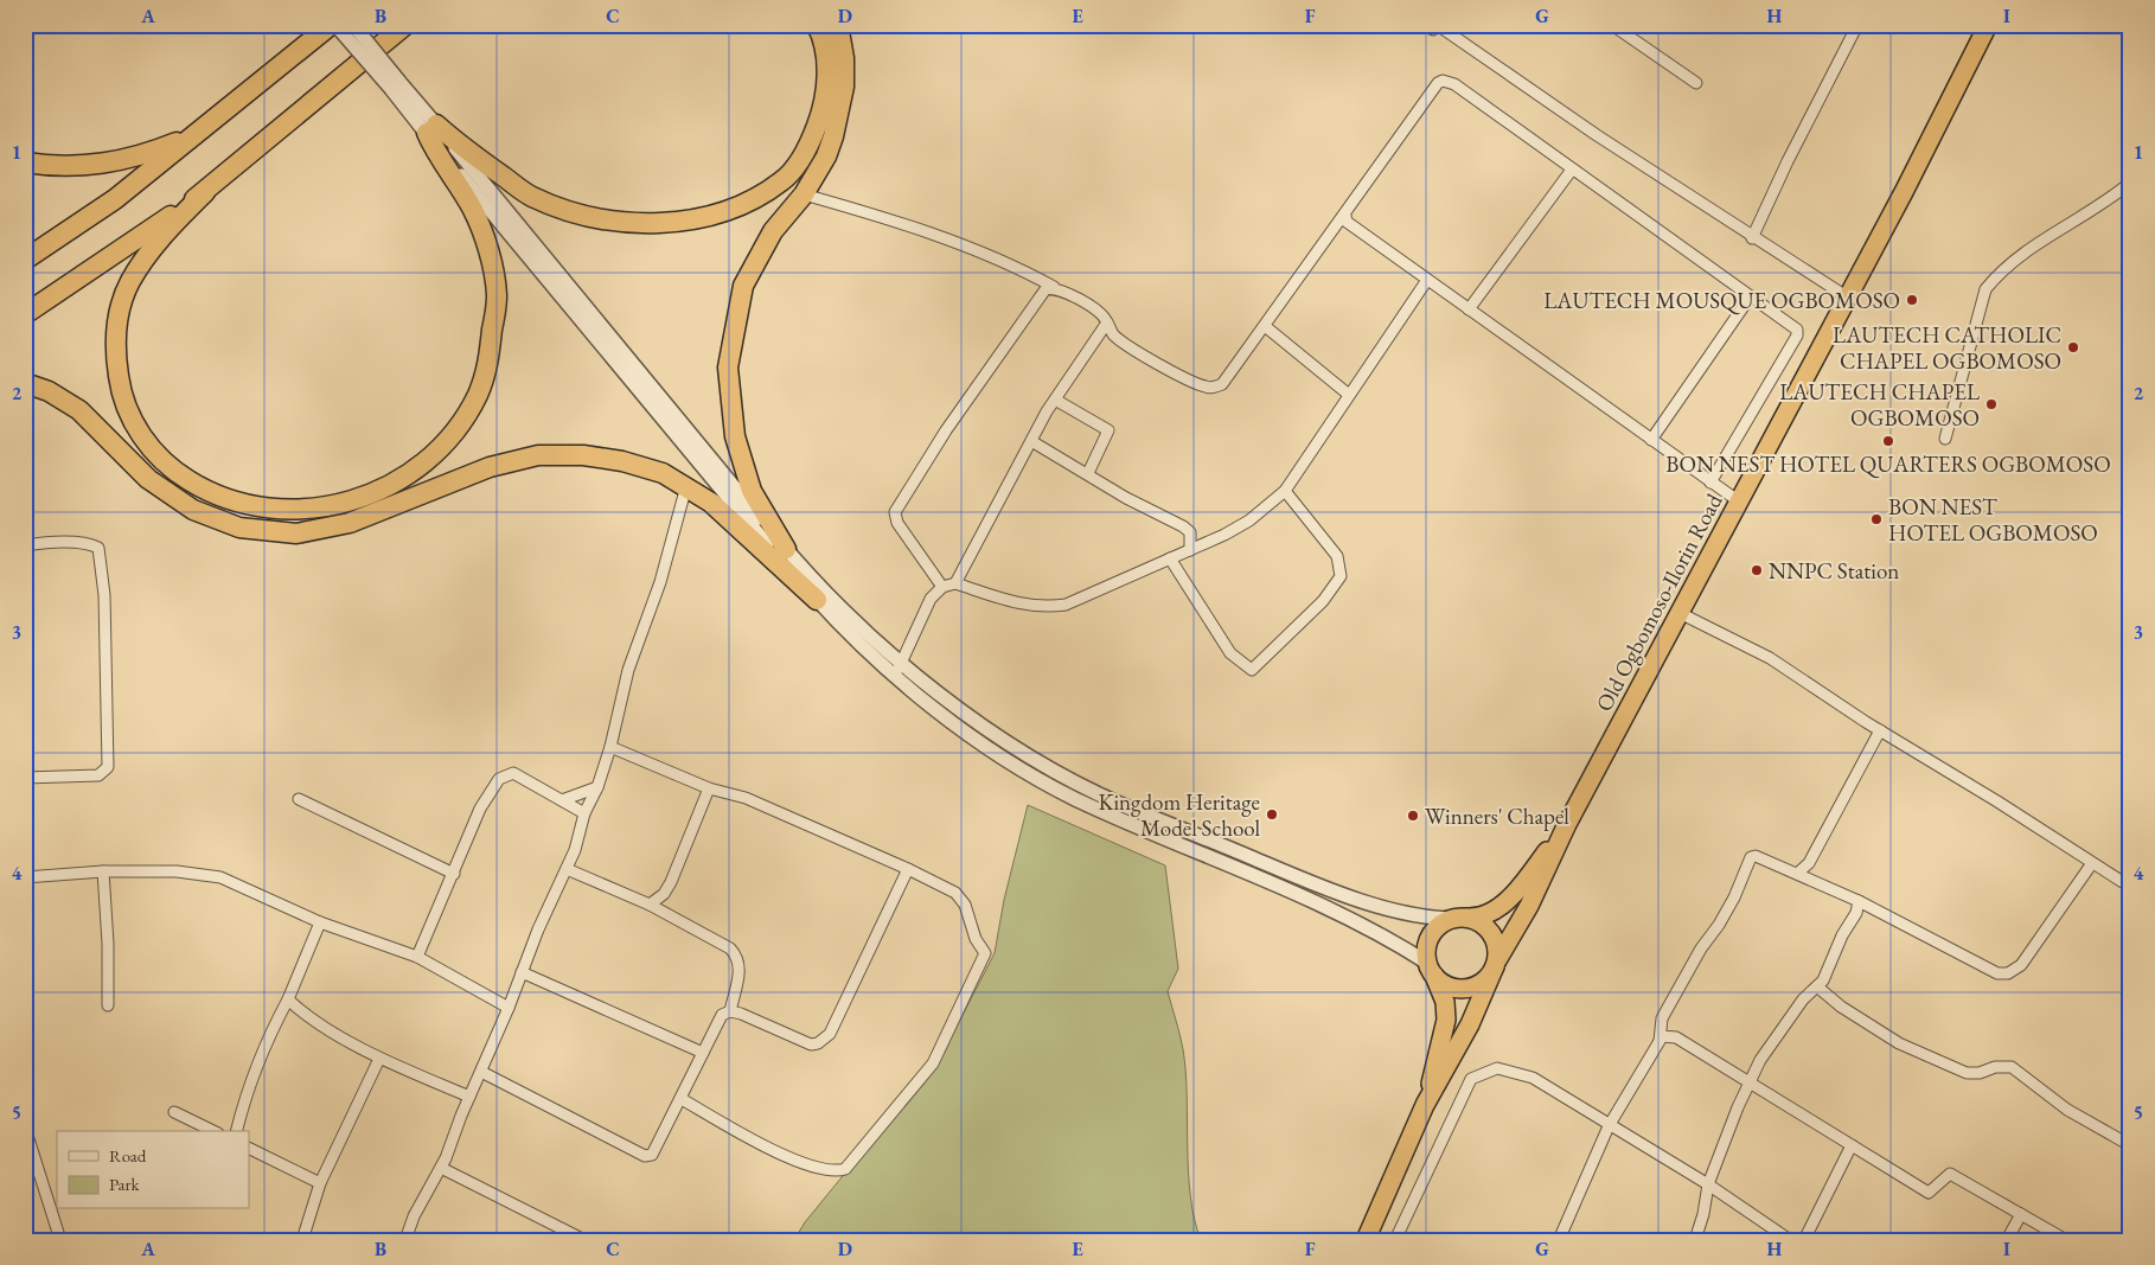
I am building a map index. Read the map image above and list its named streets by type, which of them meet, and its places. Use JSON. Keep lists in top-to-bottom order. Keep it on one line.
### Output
{"streets":{"highway":["Old Ogbomoso-Ilorin Road"]},"places":["LAUTECH MOUSQUE OGBOMOSO","LAUTECH CATHOLIC CHAPEL OGBOMOSO","LAUTECH CHAPEL OGBOMOSO","BON NEST HOTEL QUARTERS OGBOMOSO","BON NEST HOTEL OGBOMOSO","NNPC Station","Kingdom Heritage Model School","Winners' Chapel"],"legend":["Road","Park"],"grid":{"columns":["A","B","C","D","E","F","G","H","I"],"rows":["1","2","3","4","5"]}}
